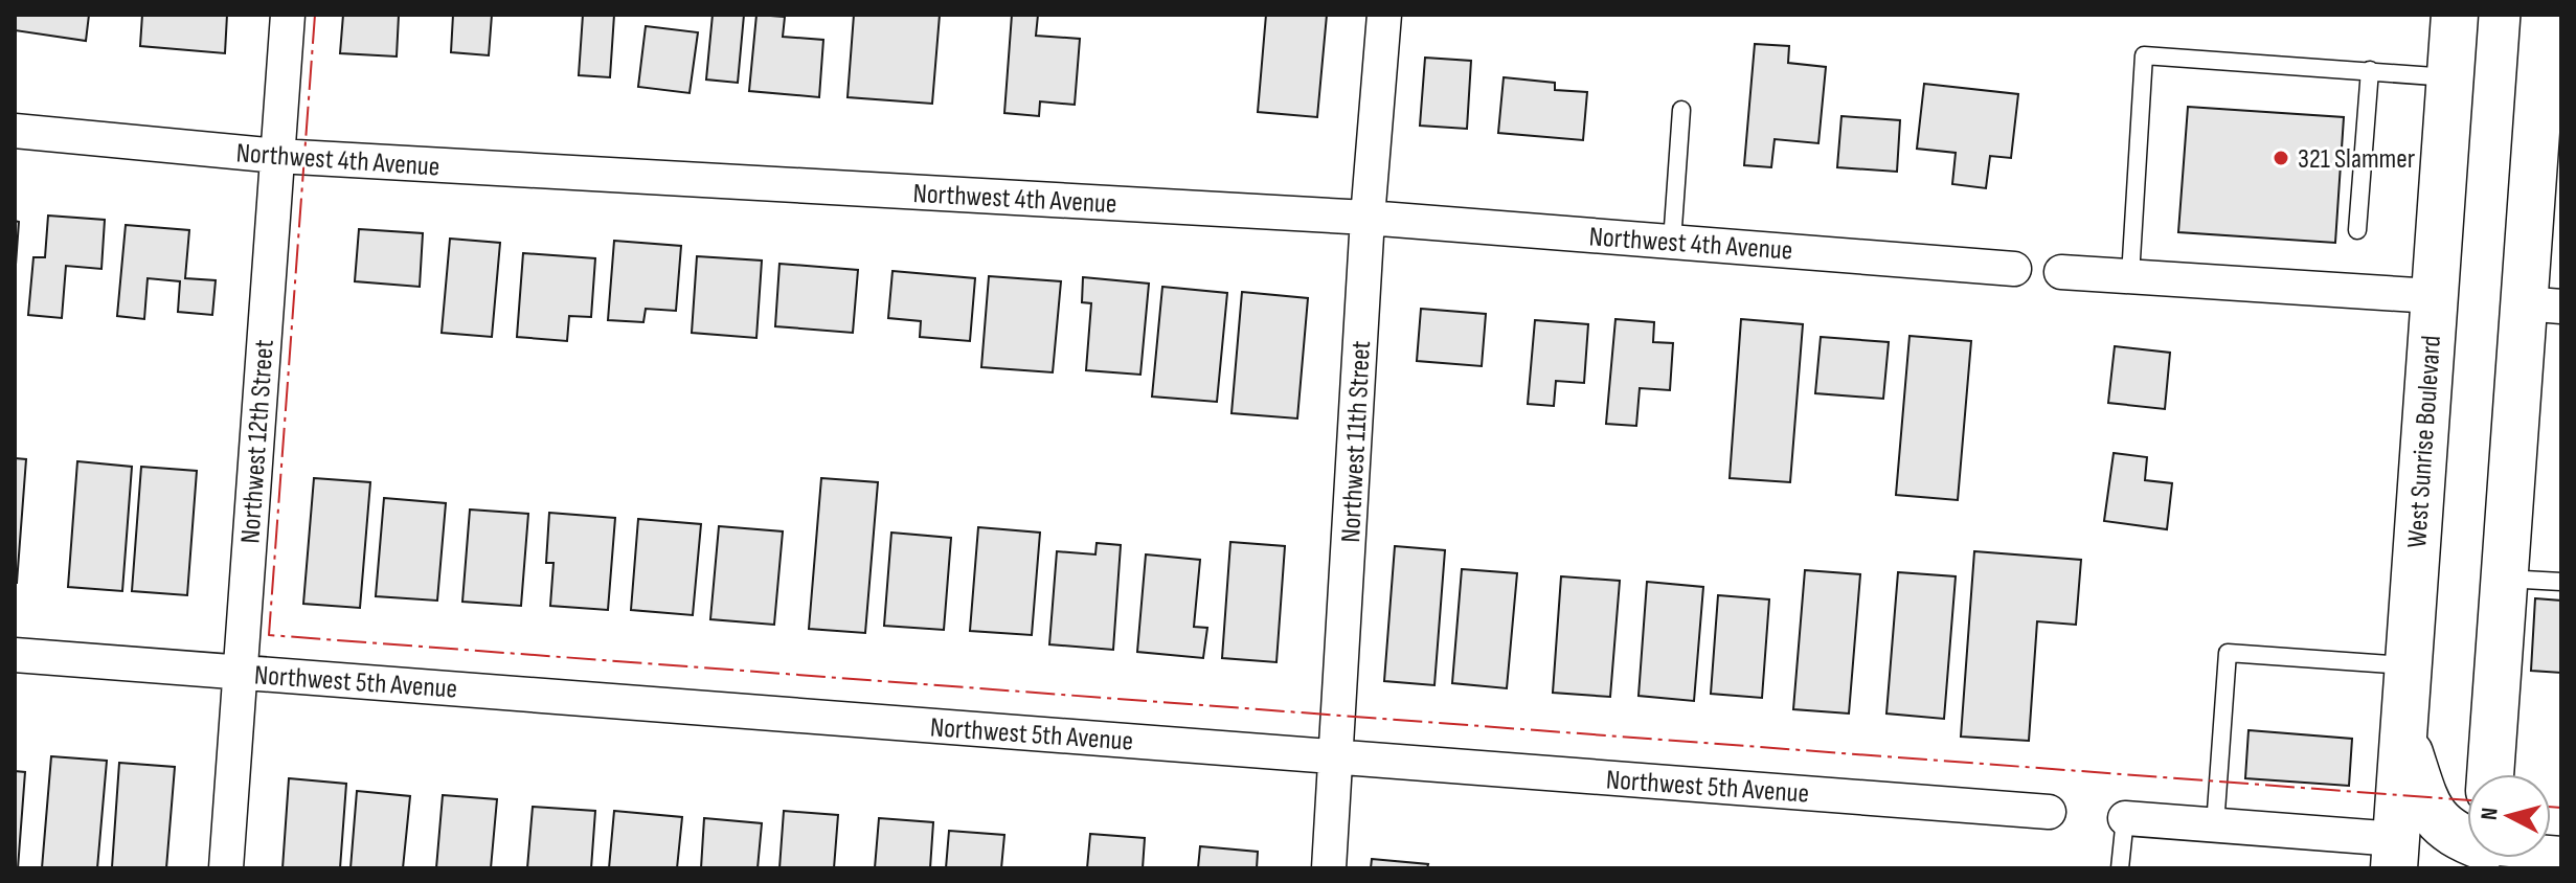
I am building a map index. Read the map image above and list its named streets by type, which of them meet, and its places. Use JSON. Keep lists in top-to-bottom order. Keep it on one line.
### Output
{"streets":{"main road":["West Sunrise Boulevard"],"street":["Northwest 4th Avenue","Northwest 12th Street","Northwest 11th Street","Northwest 5th Avenue"]},"crossings":[["Northwest 4th Avenue","Northwest 12th Street"],["Northwest 4th Avenue","Northwest 11th Street"],["Northwest 12th Street","Northwest 5th Avenue"],["Northwest 11th Street","Northwest 5th Avenue"]],"places":["321 Slammer"],"north":"left"}
